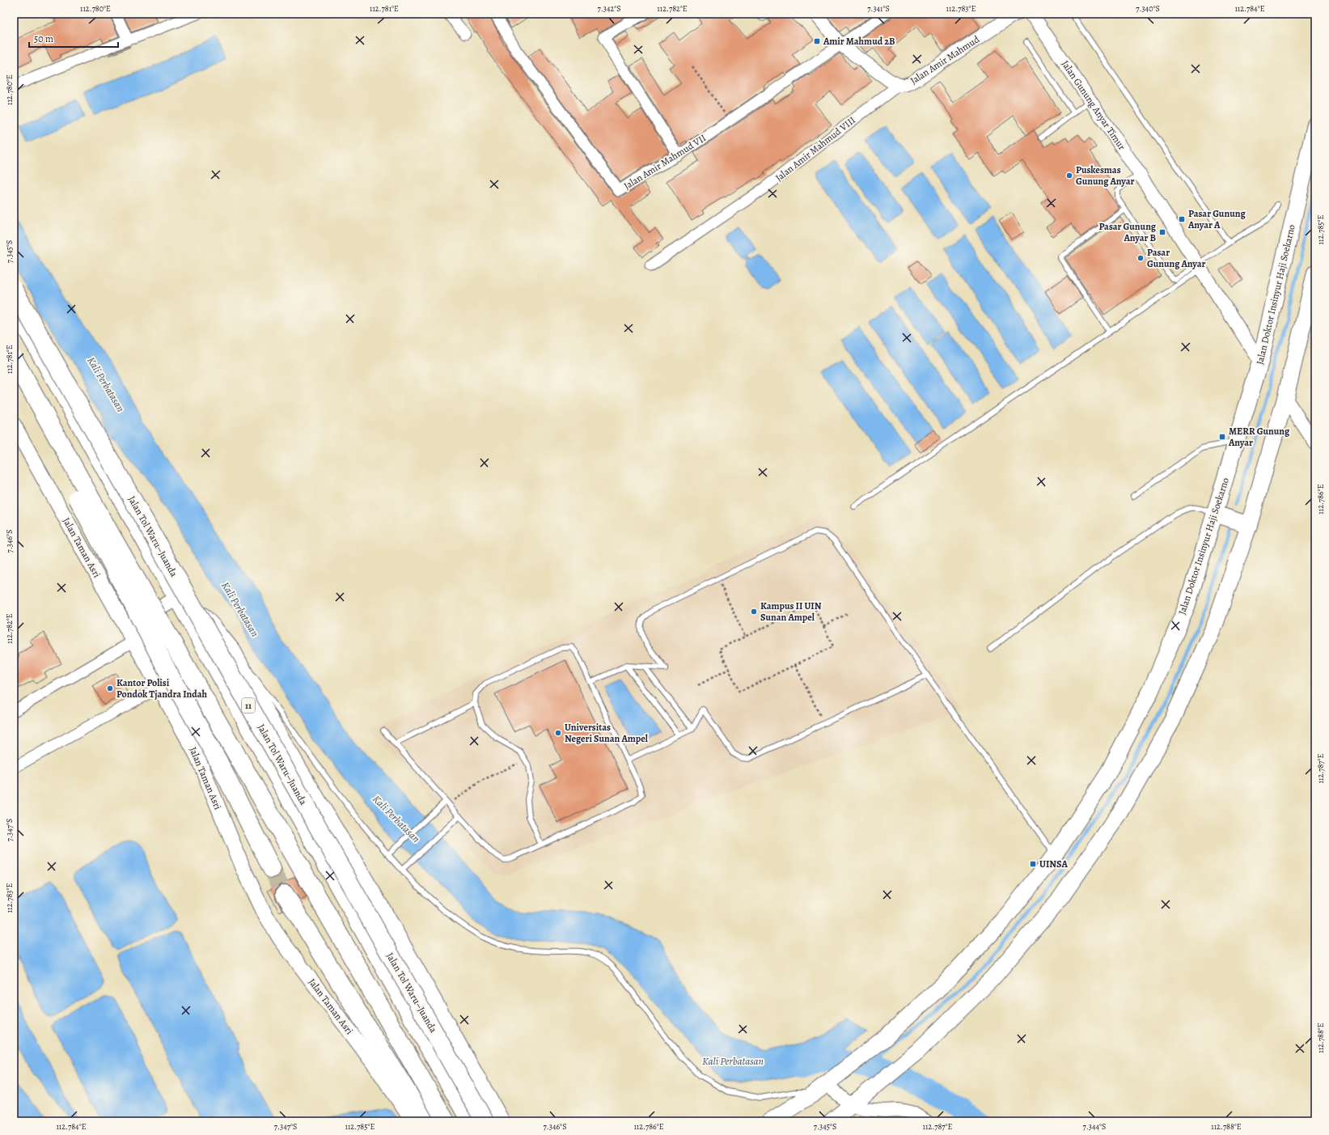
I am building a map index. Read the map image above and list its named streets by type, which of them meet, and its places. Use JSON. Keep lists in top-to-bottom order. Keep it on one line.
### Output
{"streets":{"highway":["Jalan Tol Waru–Juanda","11"],"main road":["Jalan Doktor Insinyur Haji Soekarno","Jalan Taman Asri"],"street":["Jalan Amir Mahmud","Jalan Gunung Anyar Timur","Jalan Amir Mahmud VIII","Jalan Amir Mahmud VII"]},"crossings":[["Jalan Amir Mahmud","Jalan Amir Mahmud VIII"],["Jalan Amir Mahmud","Jalan Amir Mahmud VII"],["Jalan Gunung Anyar Timur","Jalan Doktor Insinyur Haji Soekarno"]],"water":["Kali Perbatasan"],"places":{"transit":["Amir Mahmud 2B","Pasar Gunung Anyar A","Pasar Gunung Anyar B","MERR Gunung Anyar","UINSA"],"other":["Puskesmas Gunung Anyar","Pasar Gunung Anyar","Kampus II UIN Sunan Ampel","Kantor Polisi Pondok Tjandra Indah","Universitas Negeri Sunan Ampel"]},"scale_bar":"50 m","coordinates":["112.780°E","112.781°E","7.342°S","112.782°E","7.341°S","112.783°E","7.340°S","112.784°E","112.785°E","7.345°S","112.786°E","7.346°S","112.787°E","7.347°S","112.788°E","7.344°S"]}
